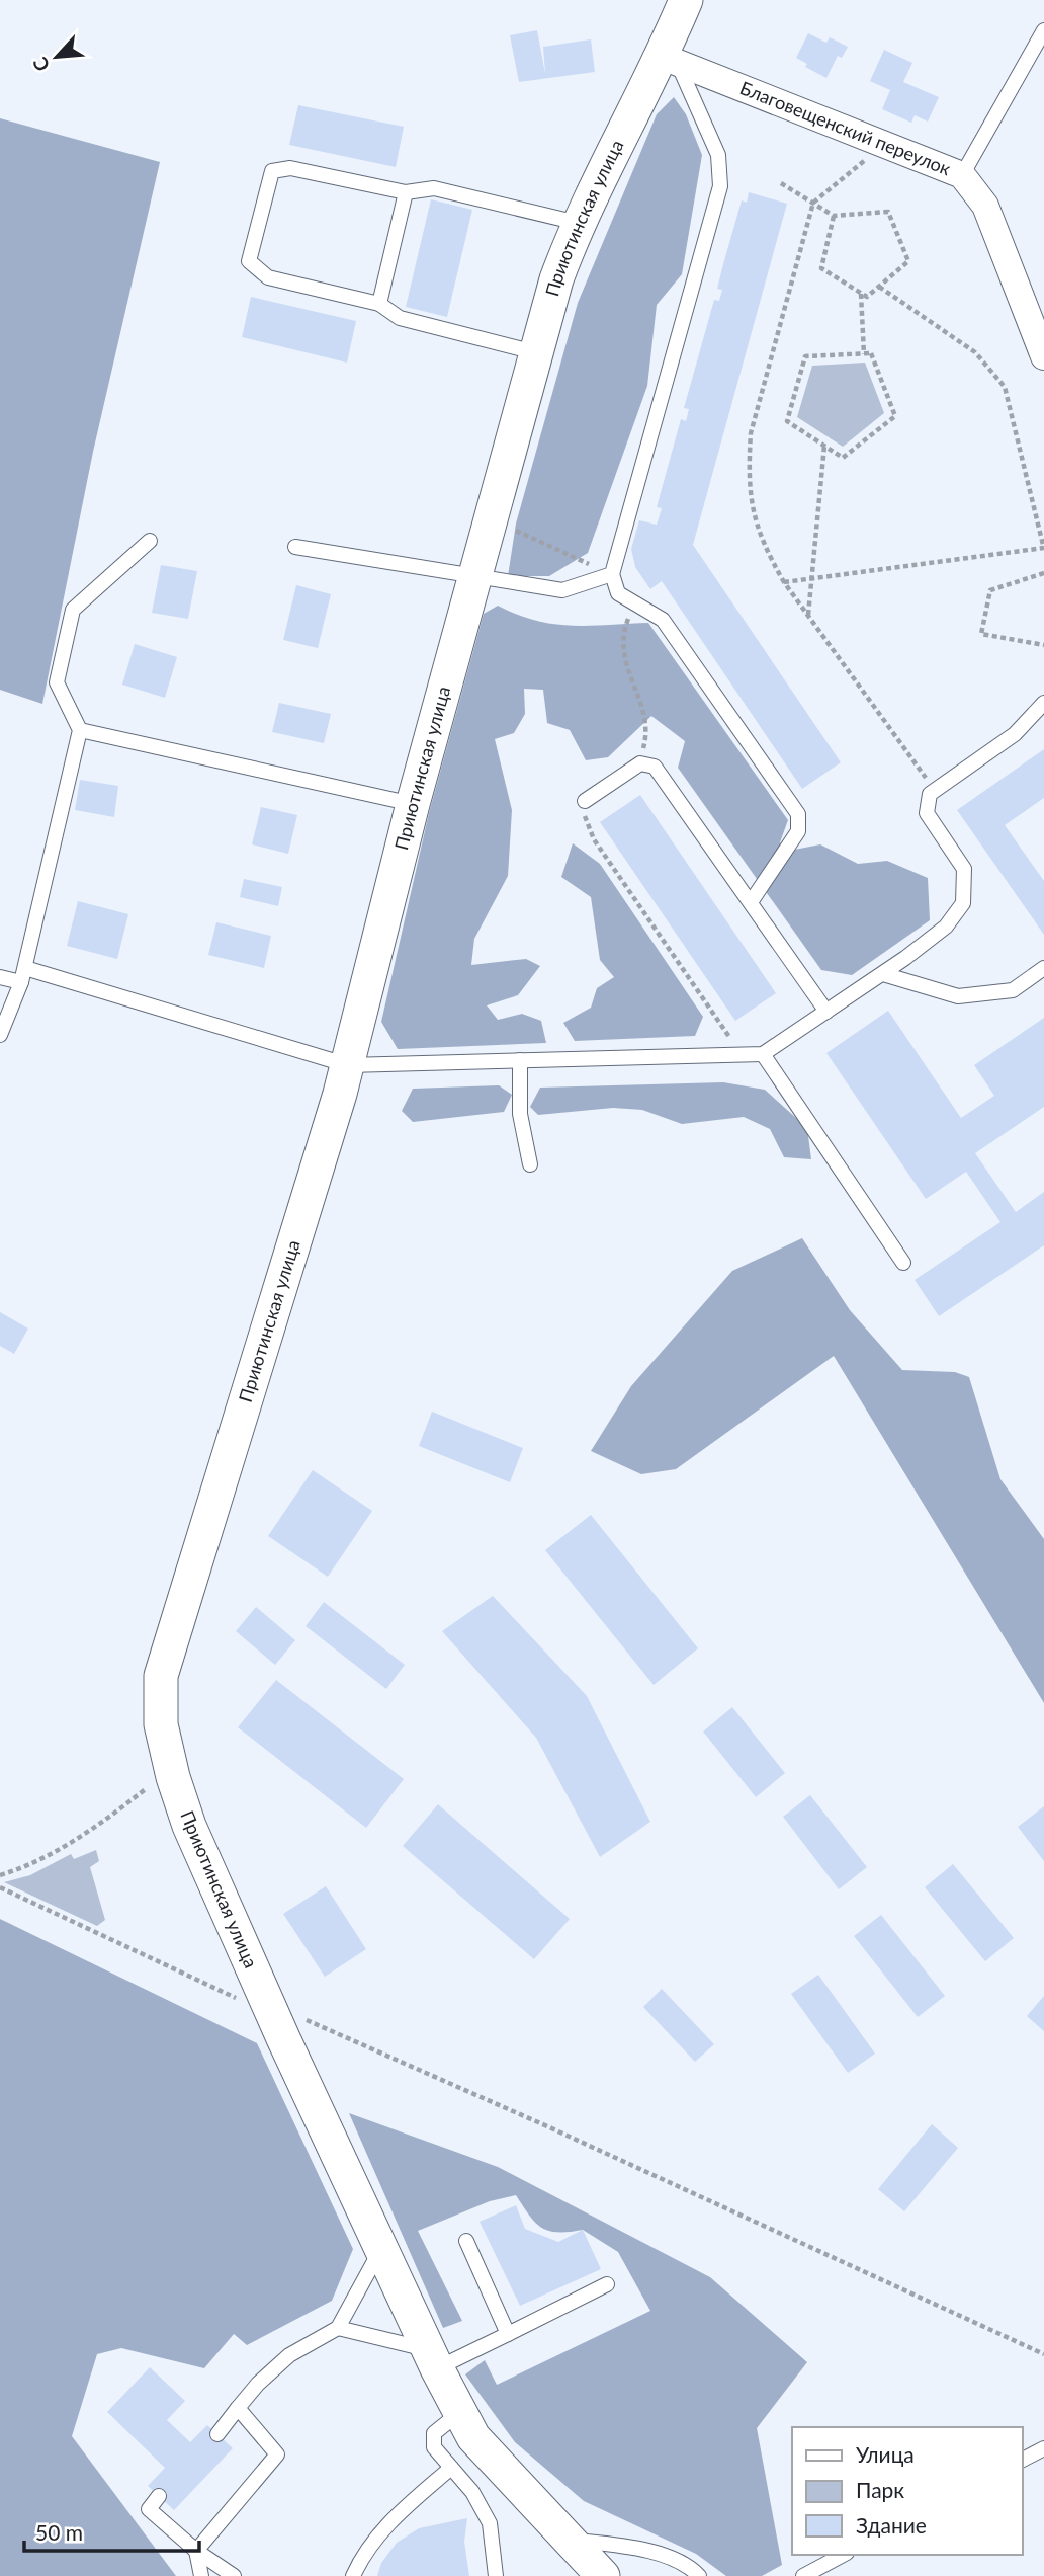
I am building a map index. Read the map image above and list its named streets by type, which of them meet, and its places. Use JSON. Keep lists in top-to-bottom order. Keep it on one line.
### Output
{"streets":{"street":["Благовещенский переулок","Приютинская улица"]},"crossings":[["Благовещенский переулок","Приютинская улица"]],"legend":["Улица","Парк","Здание"],"scale_bar":"50 m","north":"bottom left"}
